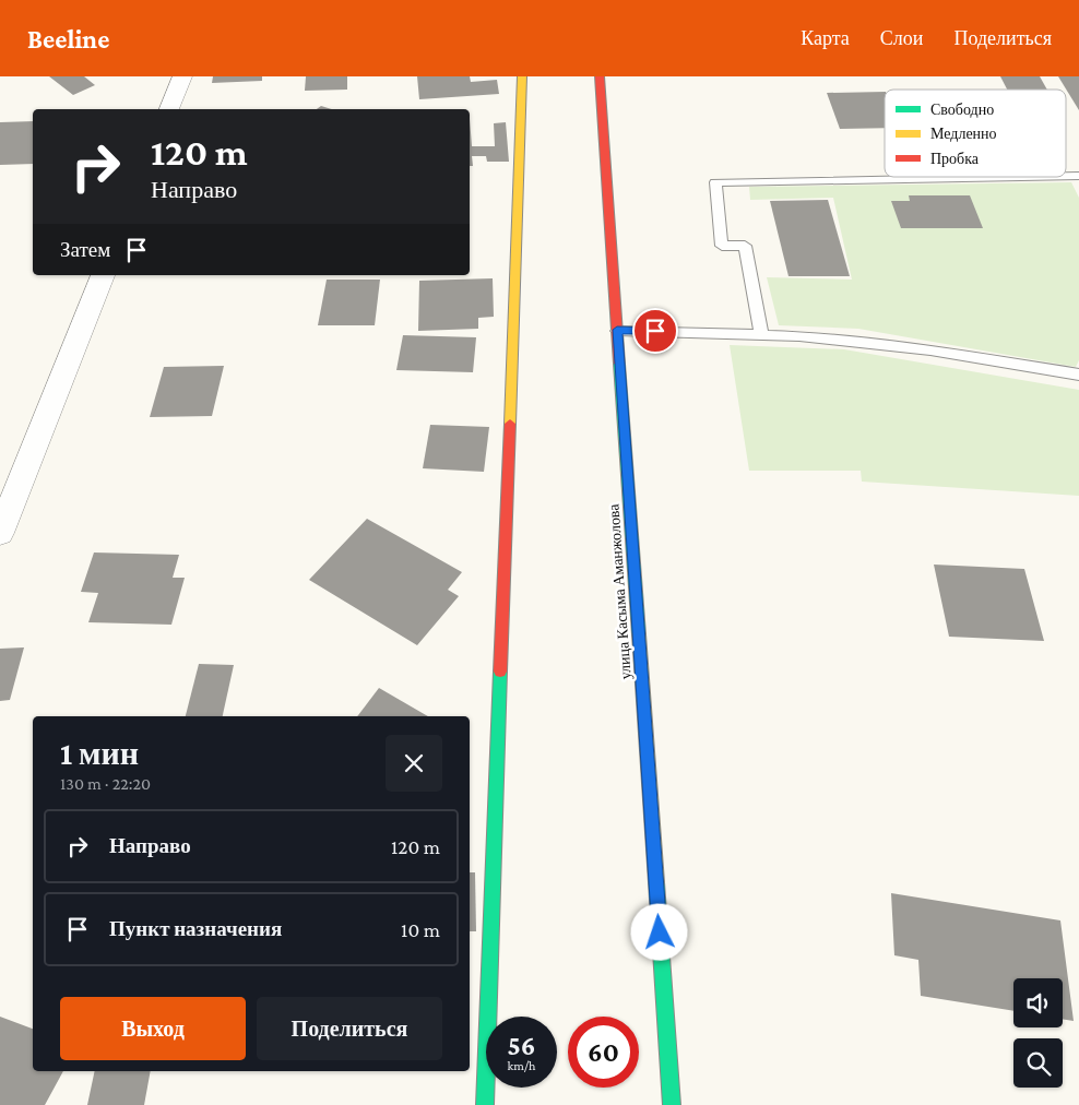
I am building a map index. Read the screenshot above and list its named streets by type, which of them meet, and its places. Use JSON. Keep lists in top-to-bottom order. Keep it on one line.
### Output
{"streets":{"main road":["улица Касыма Аманжолова"]},"legend":["Свободно","Медленно","Пробка"],"page":{"header":"Beeline","nav":["Карта","Слои","Поделиться"],"turn":["120 m","Направо"],"then":"Затем","heading":["1 мин","130 m · 22:20"],"list":[{"name":"Направо","value":"120 m"},{"name":"Пункт назначения","value":"10 m"}],"buttons":["Выход","Поделиться"],"speed":"56 km/h","limit":"60"}}
